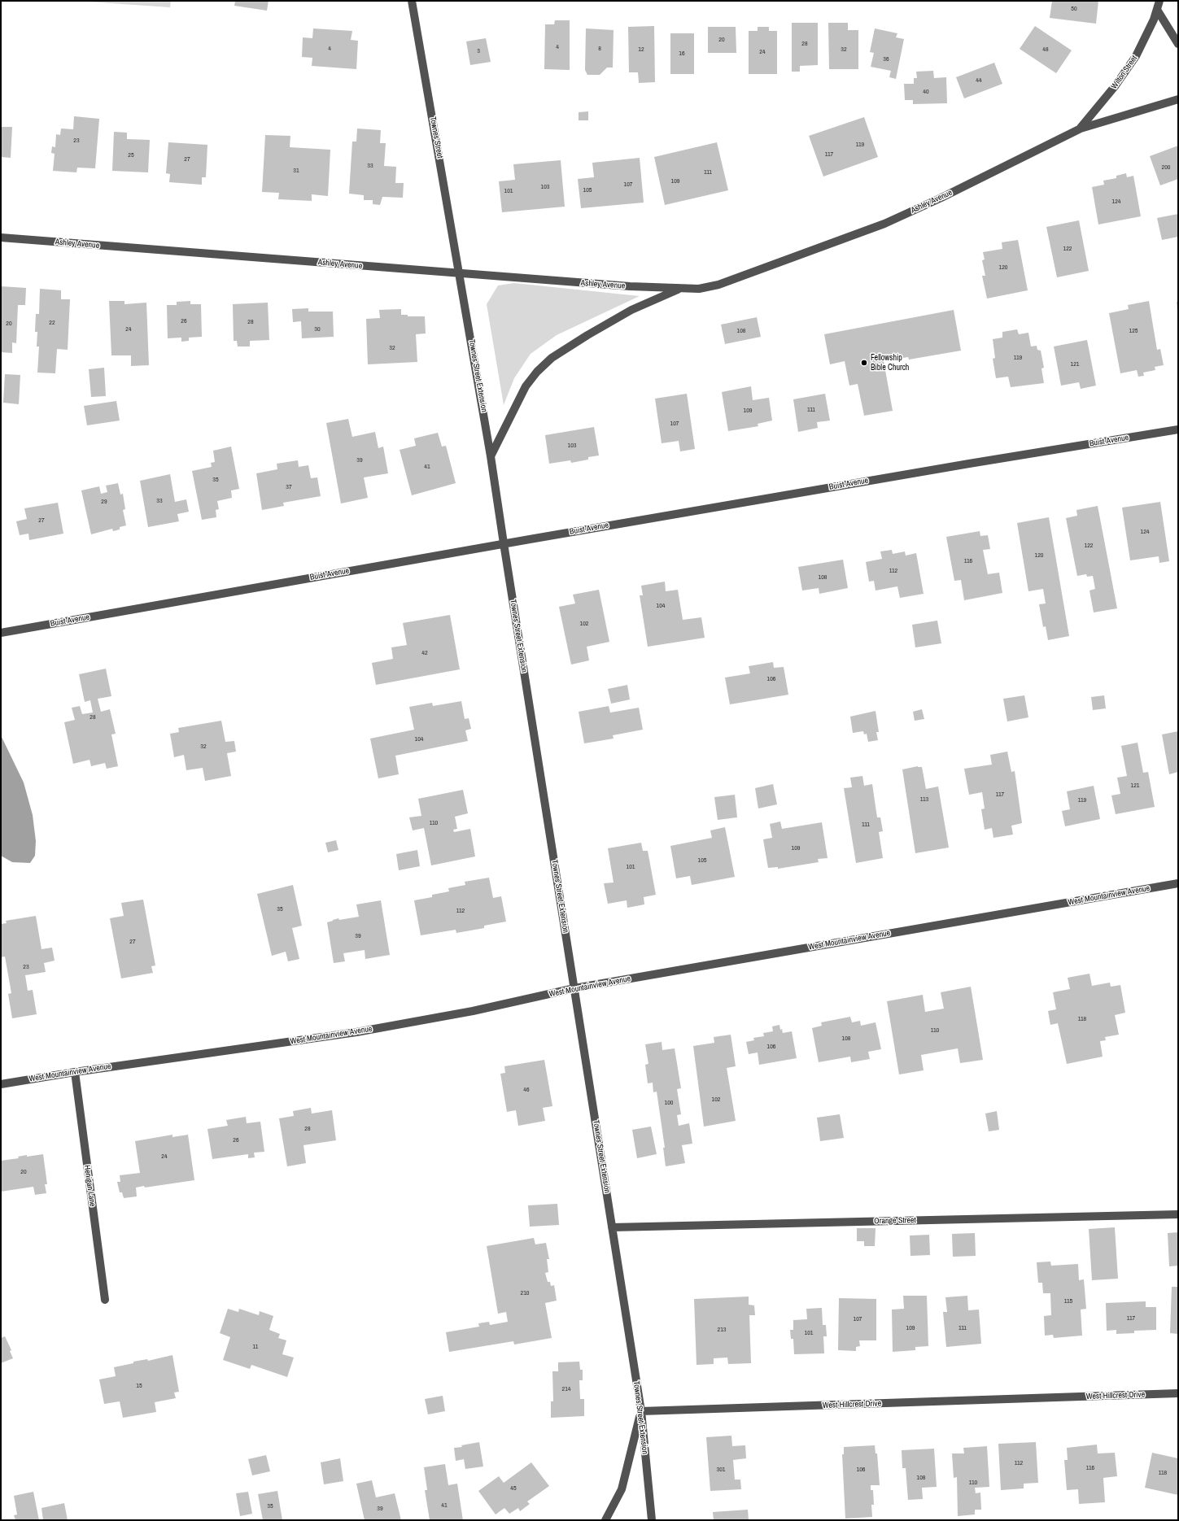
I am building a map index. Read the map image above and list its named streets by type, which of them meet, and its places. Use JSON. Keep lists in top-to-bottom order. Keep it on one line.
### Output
{"streets":{"street":["Wilton Street","Townes Street","Ashley Avenue","Townes Street Extension","Buist Avenue","West Mountainview Avenue","Henigan Lane","Orange Street","West Hillcrest Drive"]},"crossings":[["Wilton Street","Ashley Avenue"],["Townes Street","Ashley Avenue"],["Townes Street","Townes Street Extension"],["Ashley Avenue","Townes Street Extension"],["Townes Street Extension","Buist Avenue"],["Townes Street Extension","West Mountainview Avenue"],["Townes Street Extension","Orange Street"],["Townes Street Extension","West Hillcrest Drive"],["West Mountainview Avenue","Henigan Lane"]],"places":["Fellowship Bible Church"],"house_numbers":["50","20","28","4","4","8","12","32","48","3","24","16","36","44","40","23","119","117","25","27","33","200","31","111","109","107","103","105","101","124","122","120","26","28","22","20","24","30","108","125","32","119","121","111","109","107","103","39","41","35","37","33","29","27","124","122","120","116","112","108","104","102","42","106","28","104","32","121","117","113","119","110","111","109","105","101","35","112","39","27","23","118","110","108","106","46","102","100","28","26","24","20","210","115","117","107","109","111","213","101","11","15","214","112","116","301","106","118","108","110","45","41","35","39"]}
